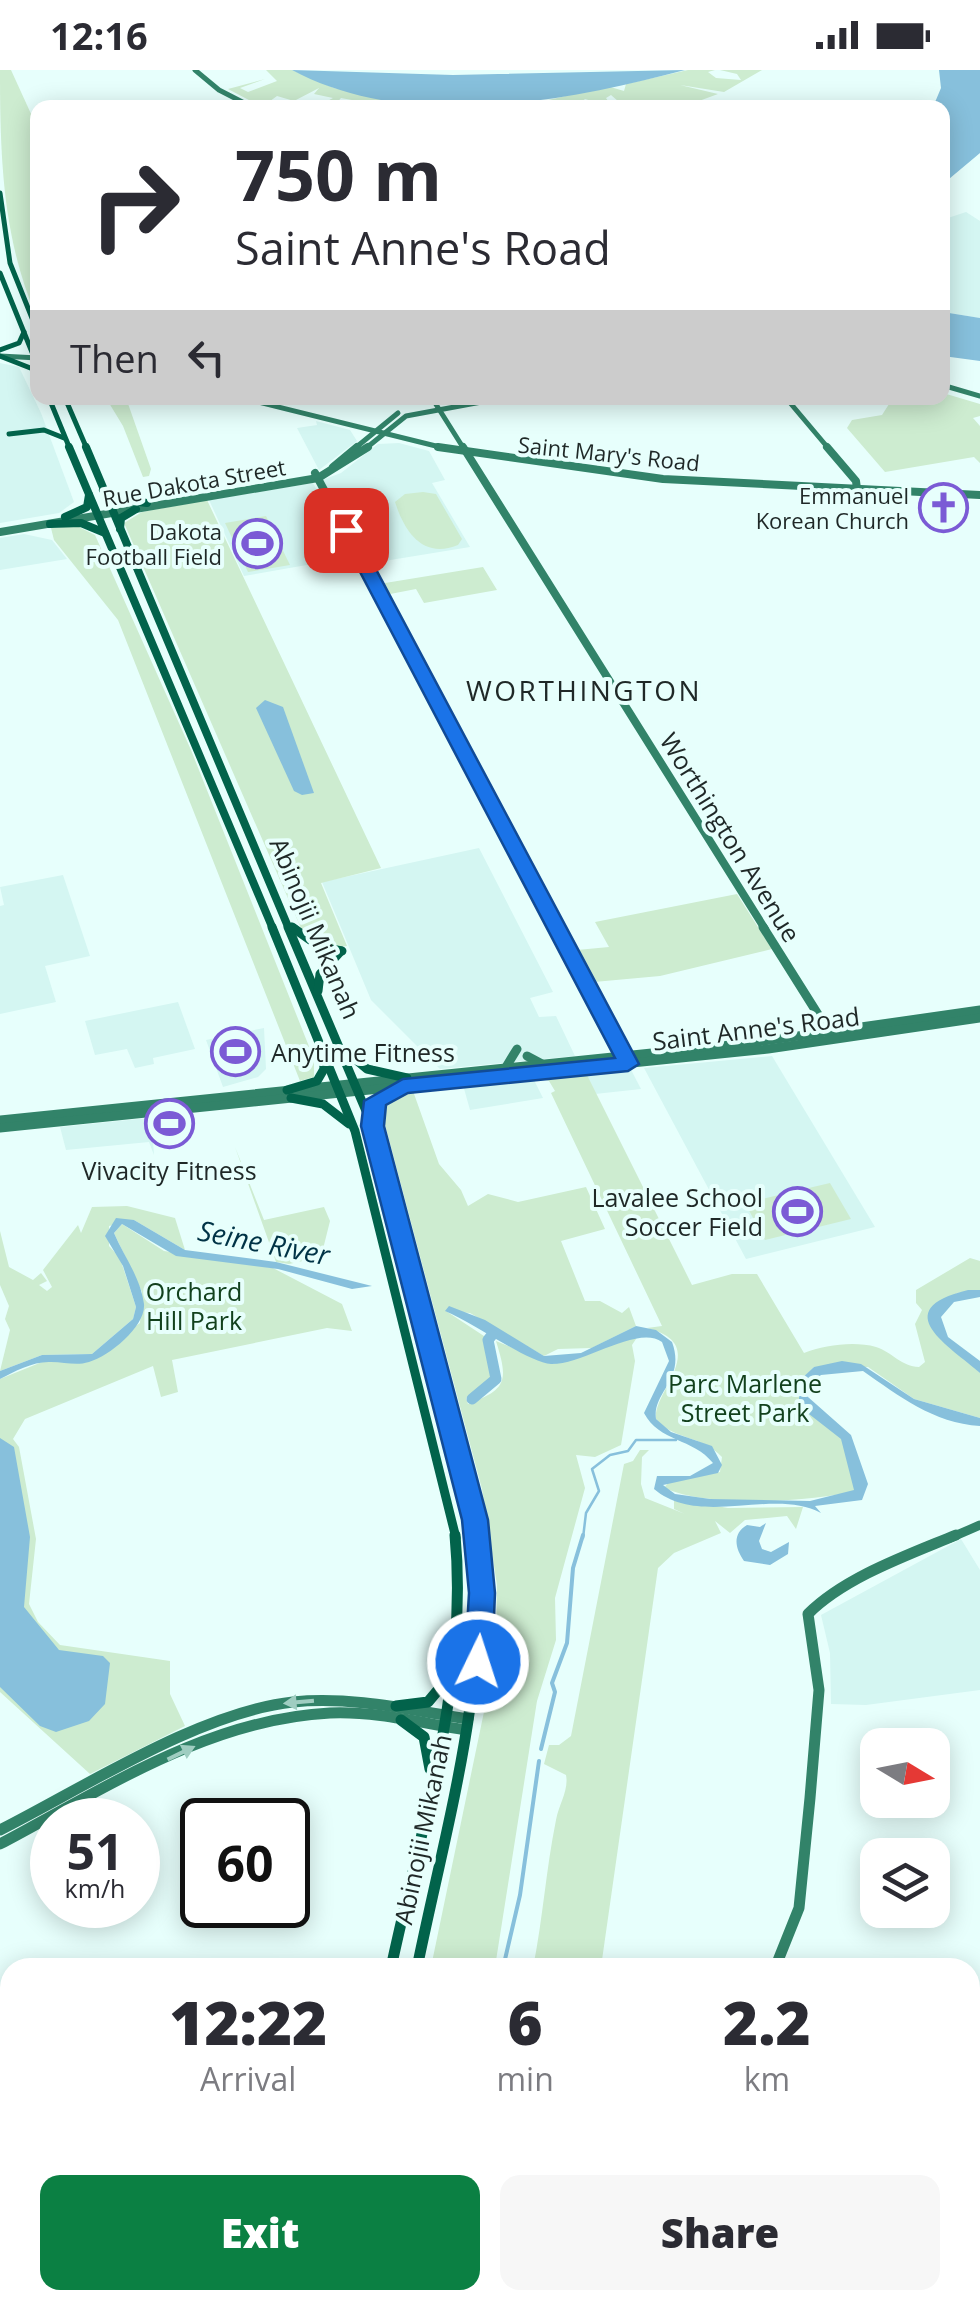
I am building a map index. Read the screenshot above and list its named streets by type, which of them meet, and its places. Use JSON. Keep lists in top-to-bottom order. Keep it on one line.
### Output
{"streets":{"main road":["Rue Dakota Street","Abinojii Mikanah","Saint Anne's Road"],"street":["Saint Mary's Road","Worthington Avenue"]},"crossings":[["Saint Mary's Road","Rue Dakota Street"],["Saint Mary's Road","Worthington Avenue"],["Rue Dakota Street","Abinojii Mikanah"],["Worthington Avenue","Saint Anne's Road"],["Abinojii Mikanah","Saint Anne's Road"]],"districts":["WORTHINGTON"],"water":["Seine River"],"parks":["Orchard Hill Park","Parc Marlene Street Park"],"places":{"church":["Emmanuel Korean Church"],"sports":["Dakota Football Field","Anytime Fitness","Vivacity Fitness","Lavalee School Soccer Field"]},"north":"right","page":{"status":"12:16","turn":["750 m","Saint Anne's Road"],"then":"Then","speed":"51 km/h","limit":"60","eta":["12:22","Arrival","6","min","2.2","km"],"buttons":["Exit","Share"]}}
